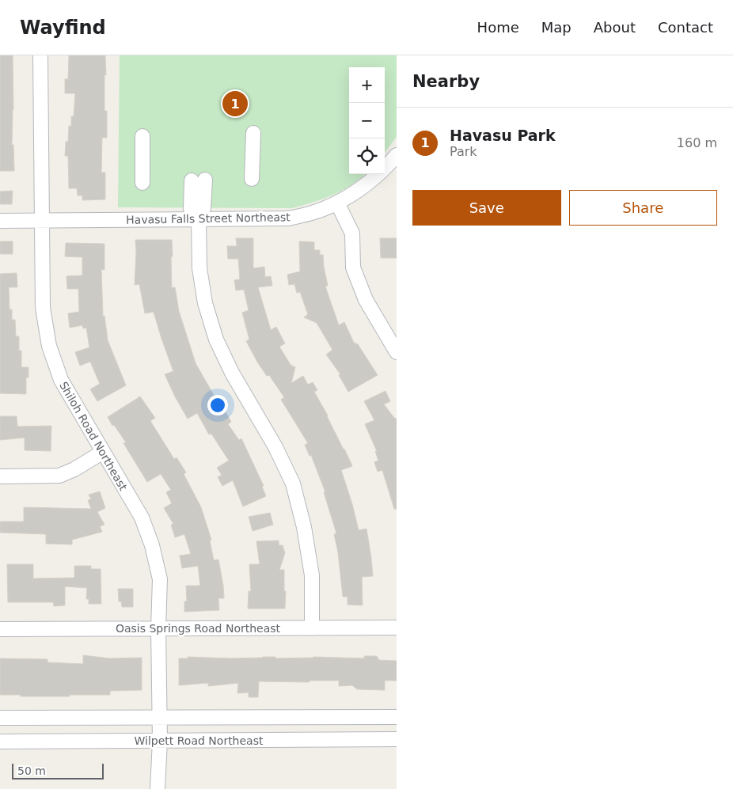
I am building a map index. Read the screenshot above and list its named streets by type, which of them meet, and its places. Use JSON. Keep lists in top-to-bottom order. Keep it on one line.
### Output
{"streets":{"street":["Havasu Falls Street Northeast","Shiloh Road Northeast","Oasis Springs Road Northeast","Wilpett Road Northeast"]},"crossings":[["Havasu Falls Street Northeast","Shiloh Road Northeast"],["Shiloh Road Northeast","Oasis Springs Road Northeast"],["Shiloh Road Northeast","Wilpett Road Northeast"]],"scale_bar":"50 m","page":{"header":"Wayfind","nav":["Home","Map","About","Contact"],"heading":"Nearby","map_buttons":["+","−"],"pins":"1","list":[{"mark":"1","name":"Havasu Park","note":"Park","value":"160 m"}],"buttons":["Save","Share"],"scale":"50 m"}}
